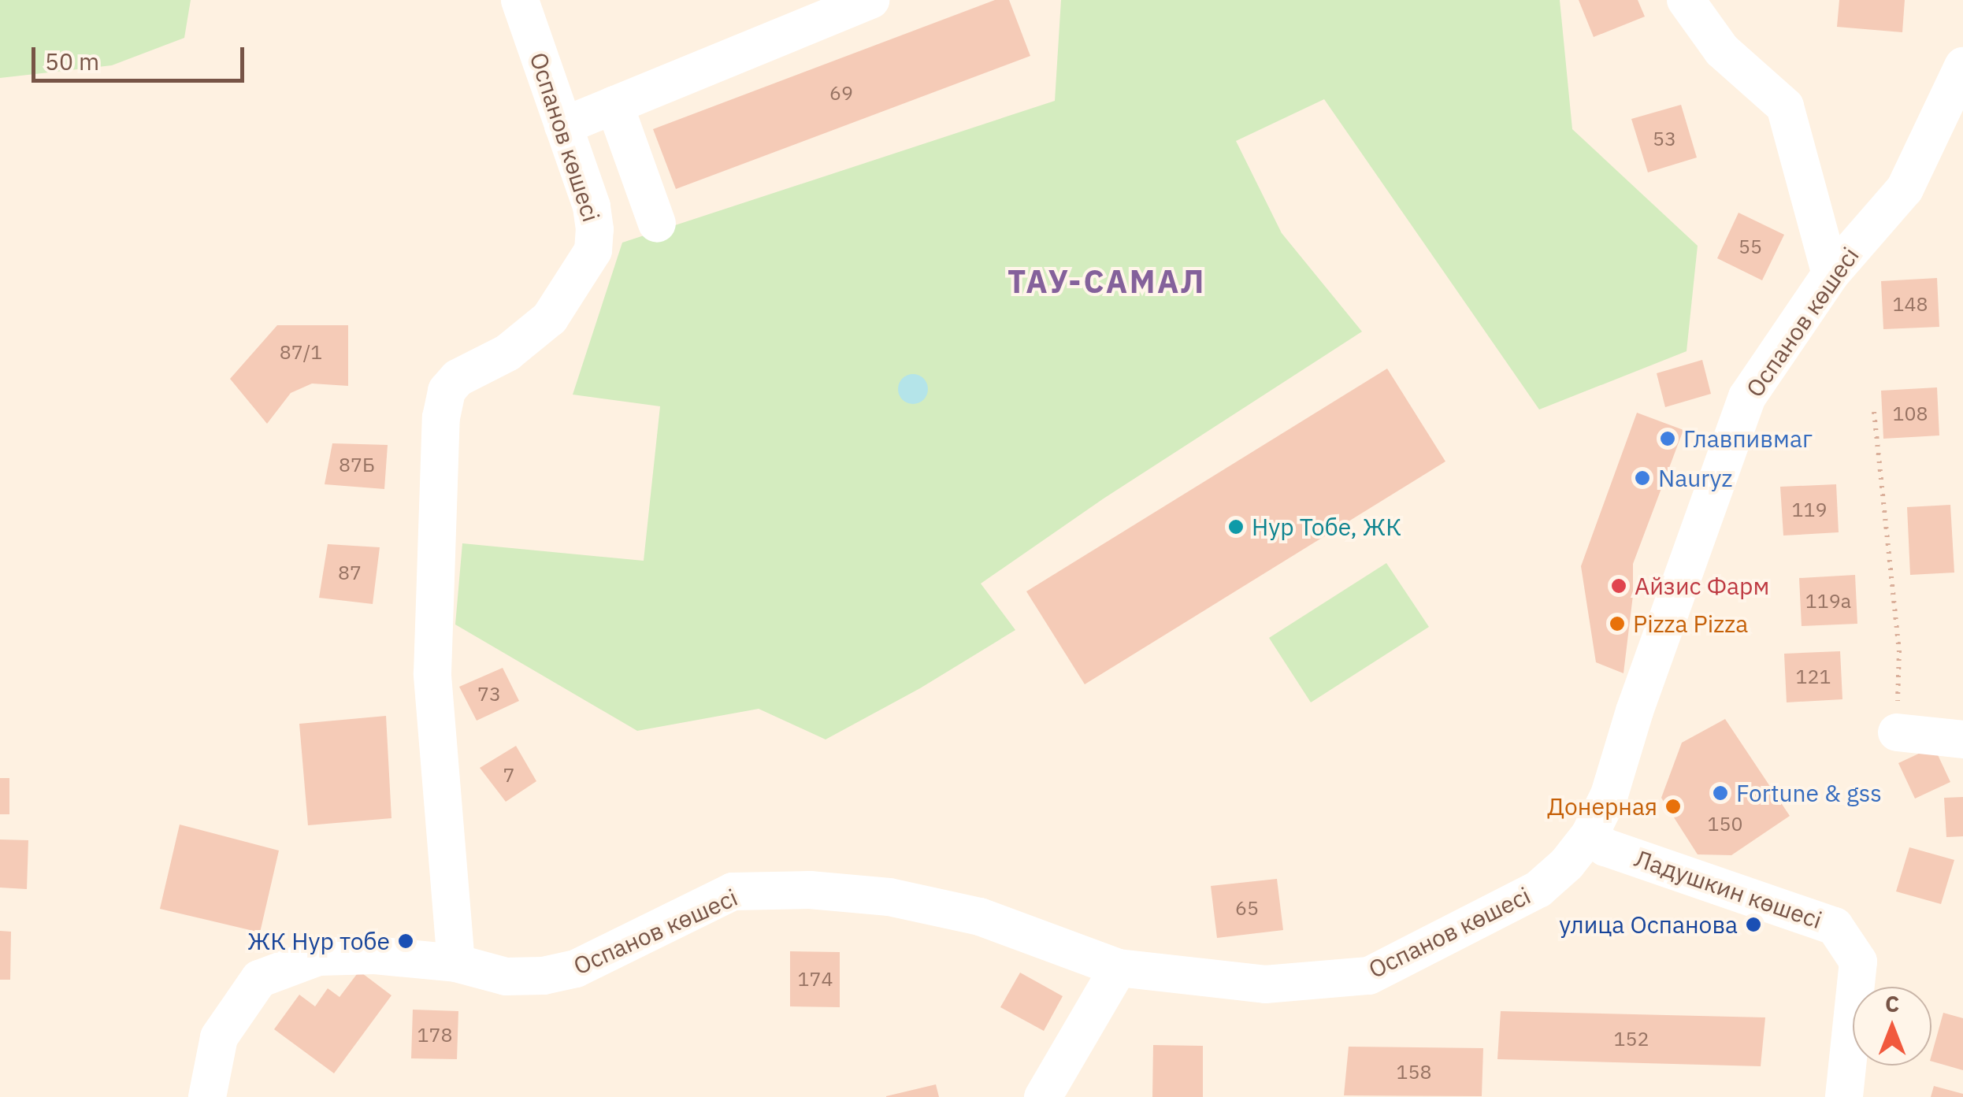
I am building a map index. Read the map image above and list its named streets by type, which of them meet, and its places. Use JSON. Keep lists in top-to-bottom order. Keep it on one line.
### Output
{"streets":{"street":["Оспанов көшесі","Ладушкин көшесі"]},"crossings":[["Оспанов көшесі","Ладушкин көшесі"]],"districts":["ТАУ-САМАЛ"],"places":["Главпивмаг","Nauryz","Нур Тобе, ЖК","Айзис Фарм","Pizza Pizza","Fortune & gss","Донерная","улица Оспанова","ЖК Нур тобе"],"house_numbers":["69","53","55","148","87/1","108","87Б","119","87","119а","121","73","7","150","65","174","178","152","158"],"scale_bar":"50 m","north":"top"}
